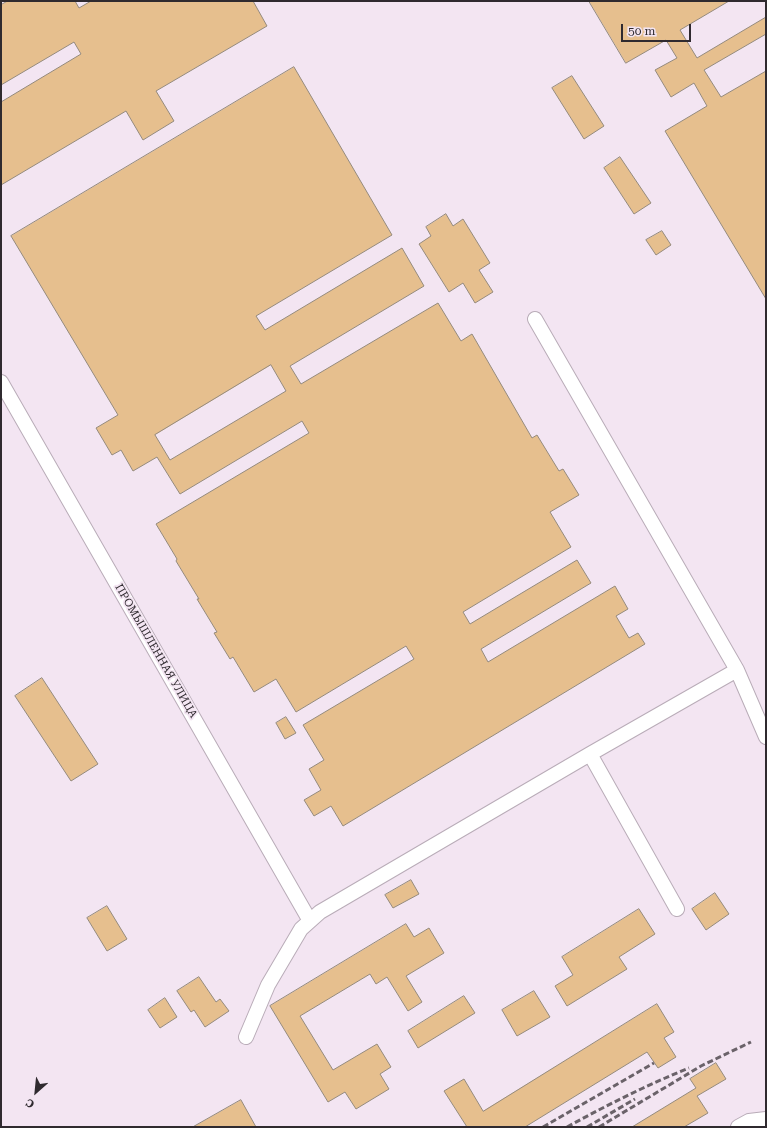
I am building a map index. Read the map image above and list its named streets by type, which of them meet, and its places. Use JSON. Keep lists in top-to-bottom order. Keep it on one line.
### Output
{"streets":{"street":["ПРОМЫШЛЕННАЯ УЛИЦА"]},"scale_bar":"50 m","north":"bottom left"}
